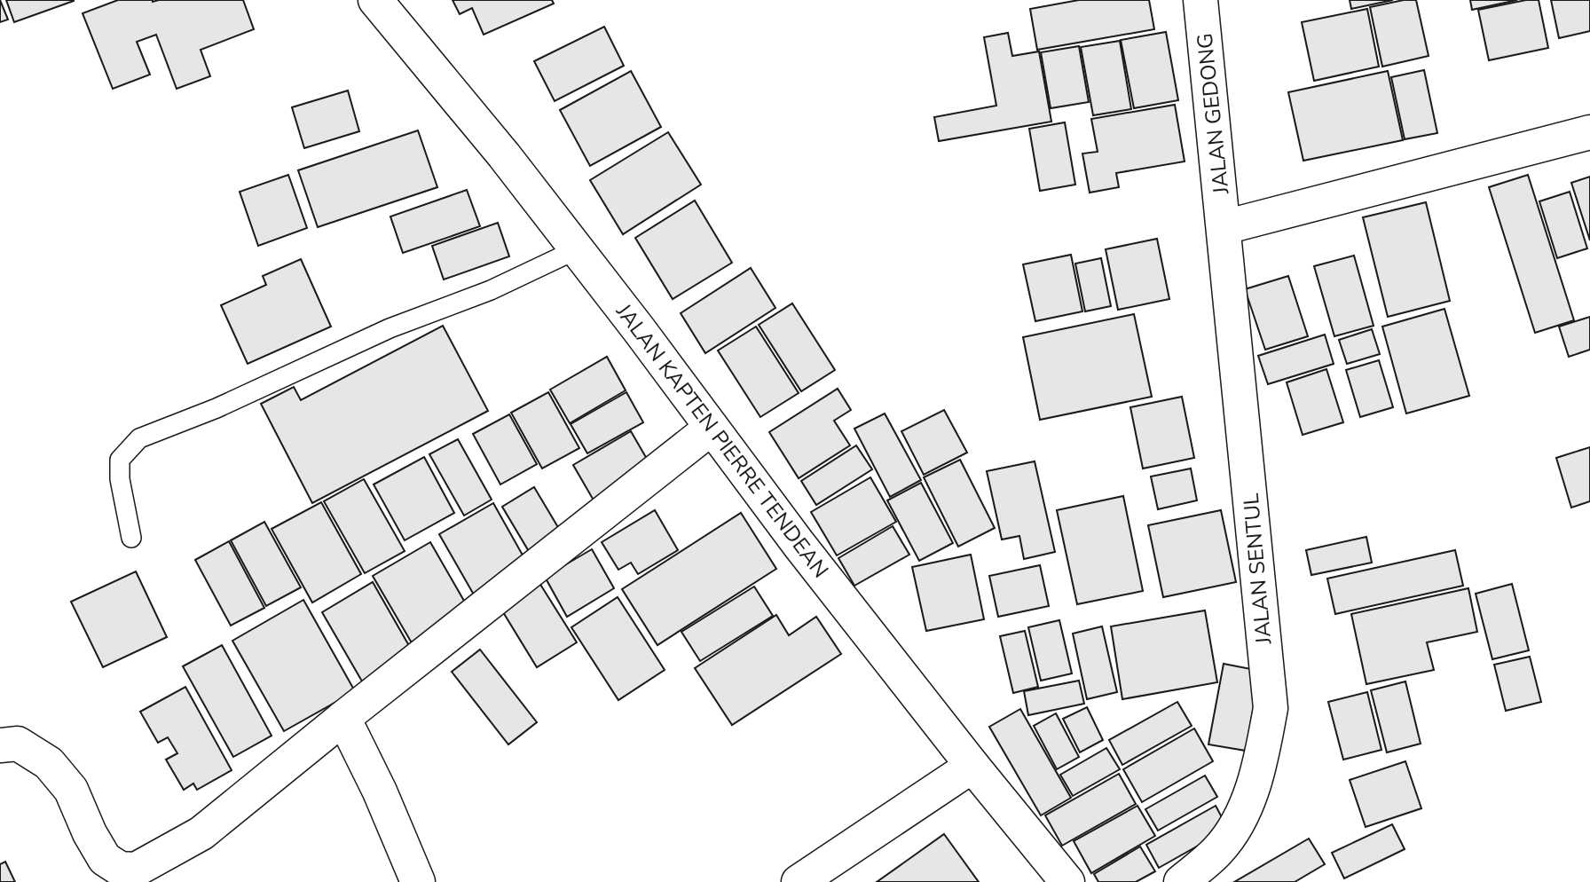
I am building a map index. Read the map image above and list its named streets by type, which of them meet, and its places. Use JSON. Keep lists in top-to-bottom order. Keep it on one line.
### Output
{"streets":{"street":["JALAN GEDONG","JALAN KAPTEN PIERRE TENDEAN","JALAN SENTUL"]},"crossings":[["JALAN GEDONG","JALAN SENTUL"]]}
